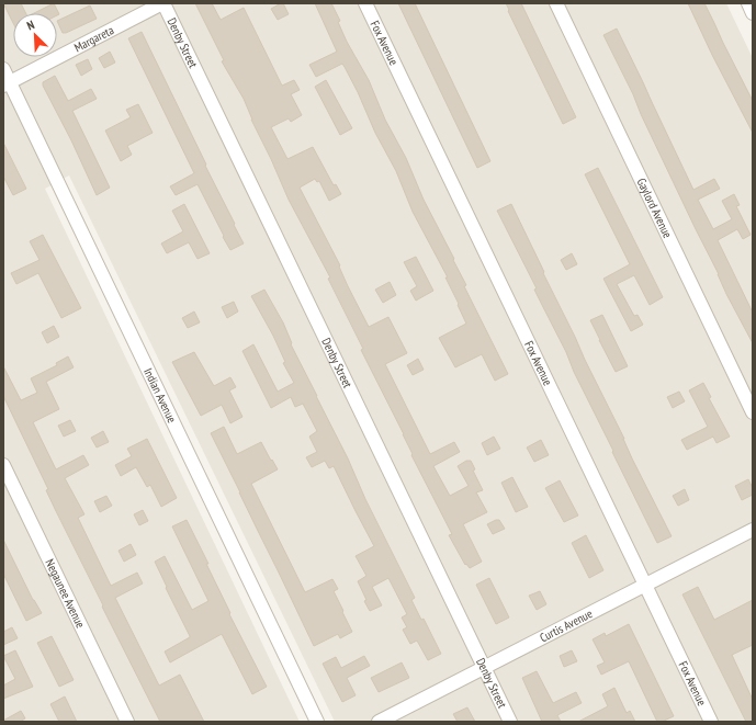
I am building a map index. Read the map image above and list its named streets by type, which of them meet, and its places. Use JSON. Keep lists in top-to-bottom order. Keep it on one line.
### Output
{"streets":{"street":["Margareta","Denby Street","Fox Avenue","Gaylord Avenue","Indian Avenue","Negaunee Avenue","Curtis Avenue"]},"crossings":[["Margareta","Denby Street"],["Margareta","Indian Avenue"],["Denby Street","Curtis Avenue"],["Fox Avenue","Curtis Avenue"]],"north":"top left"}
